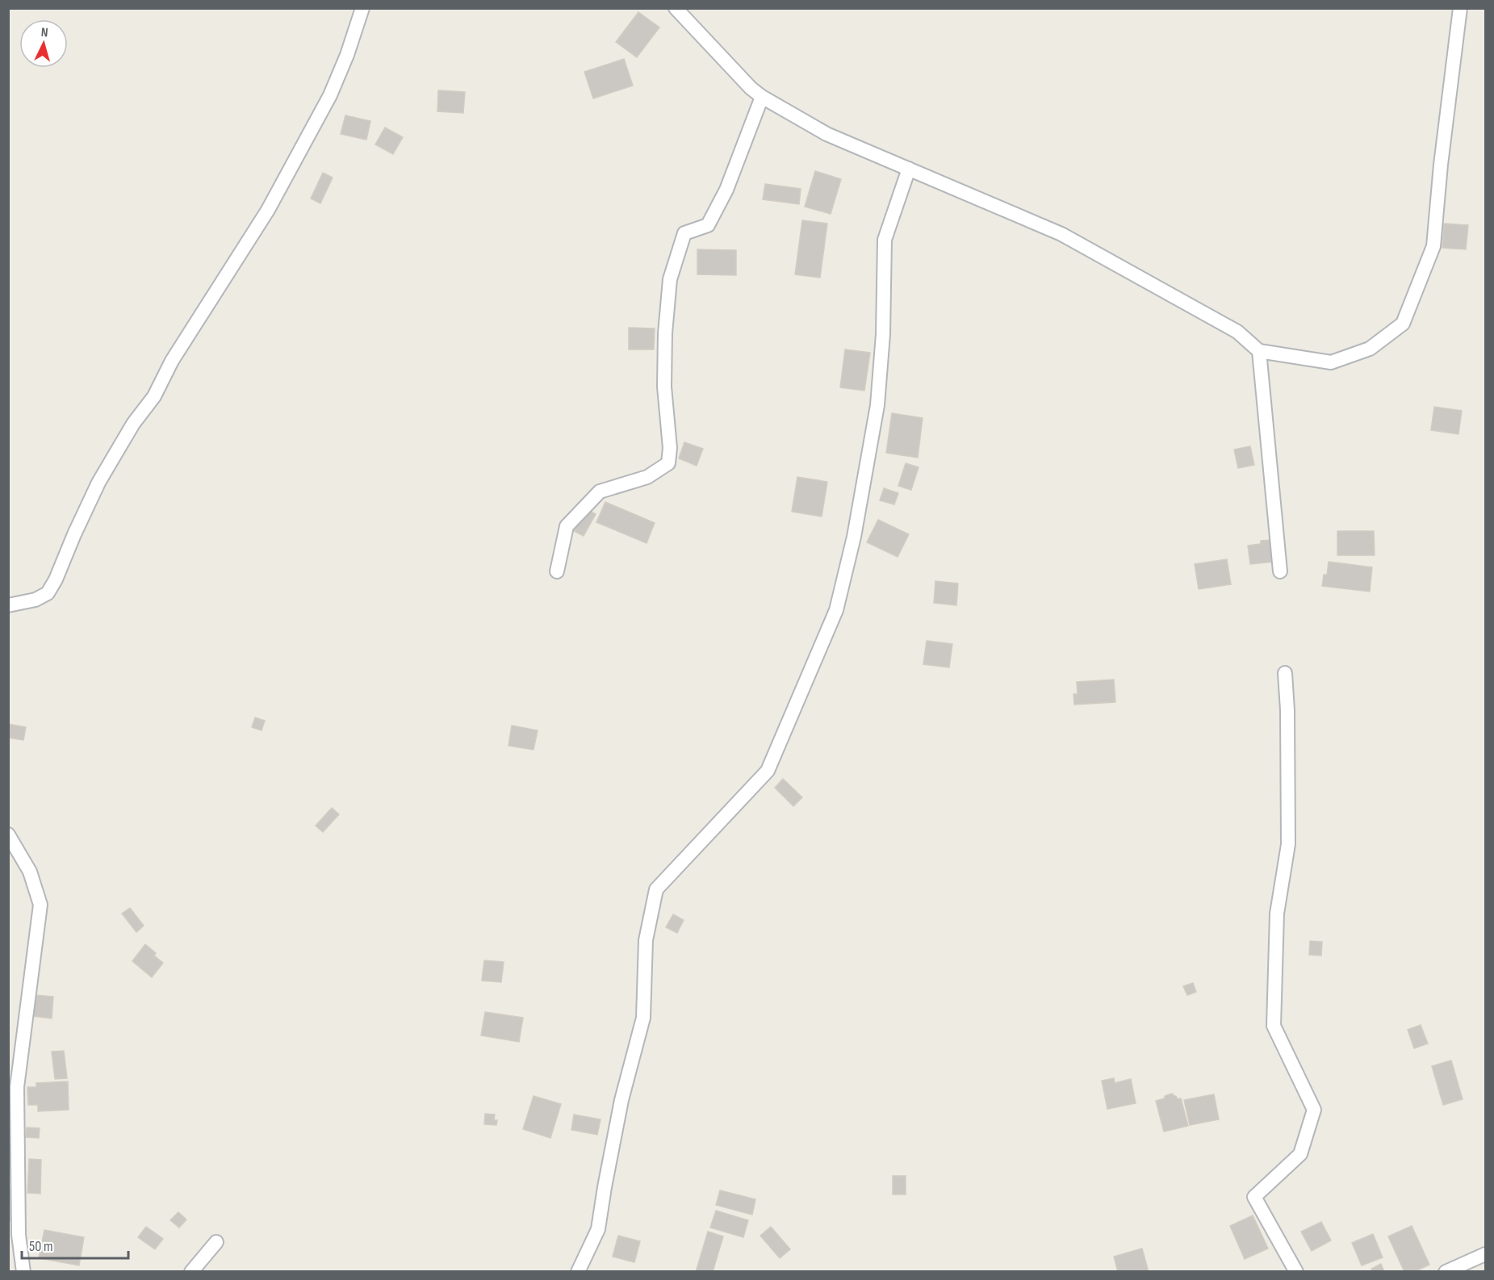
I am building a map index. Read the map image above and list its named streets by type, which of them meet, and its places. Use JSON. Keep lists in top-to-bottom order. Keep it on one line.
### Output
{"scale_bar":"50 m","north":"top"}
